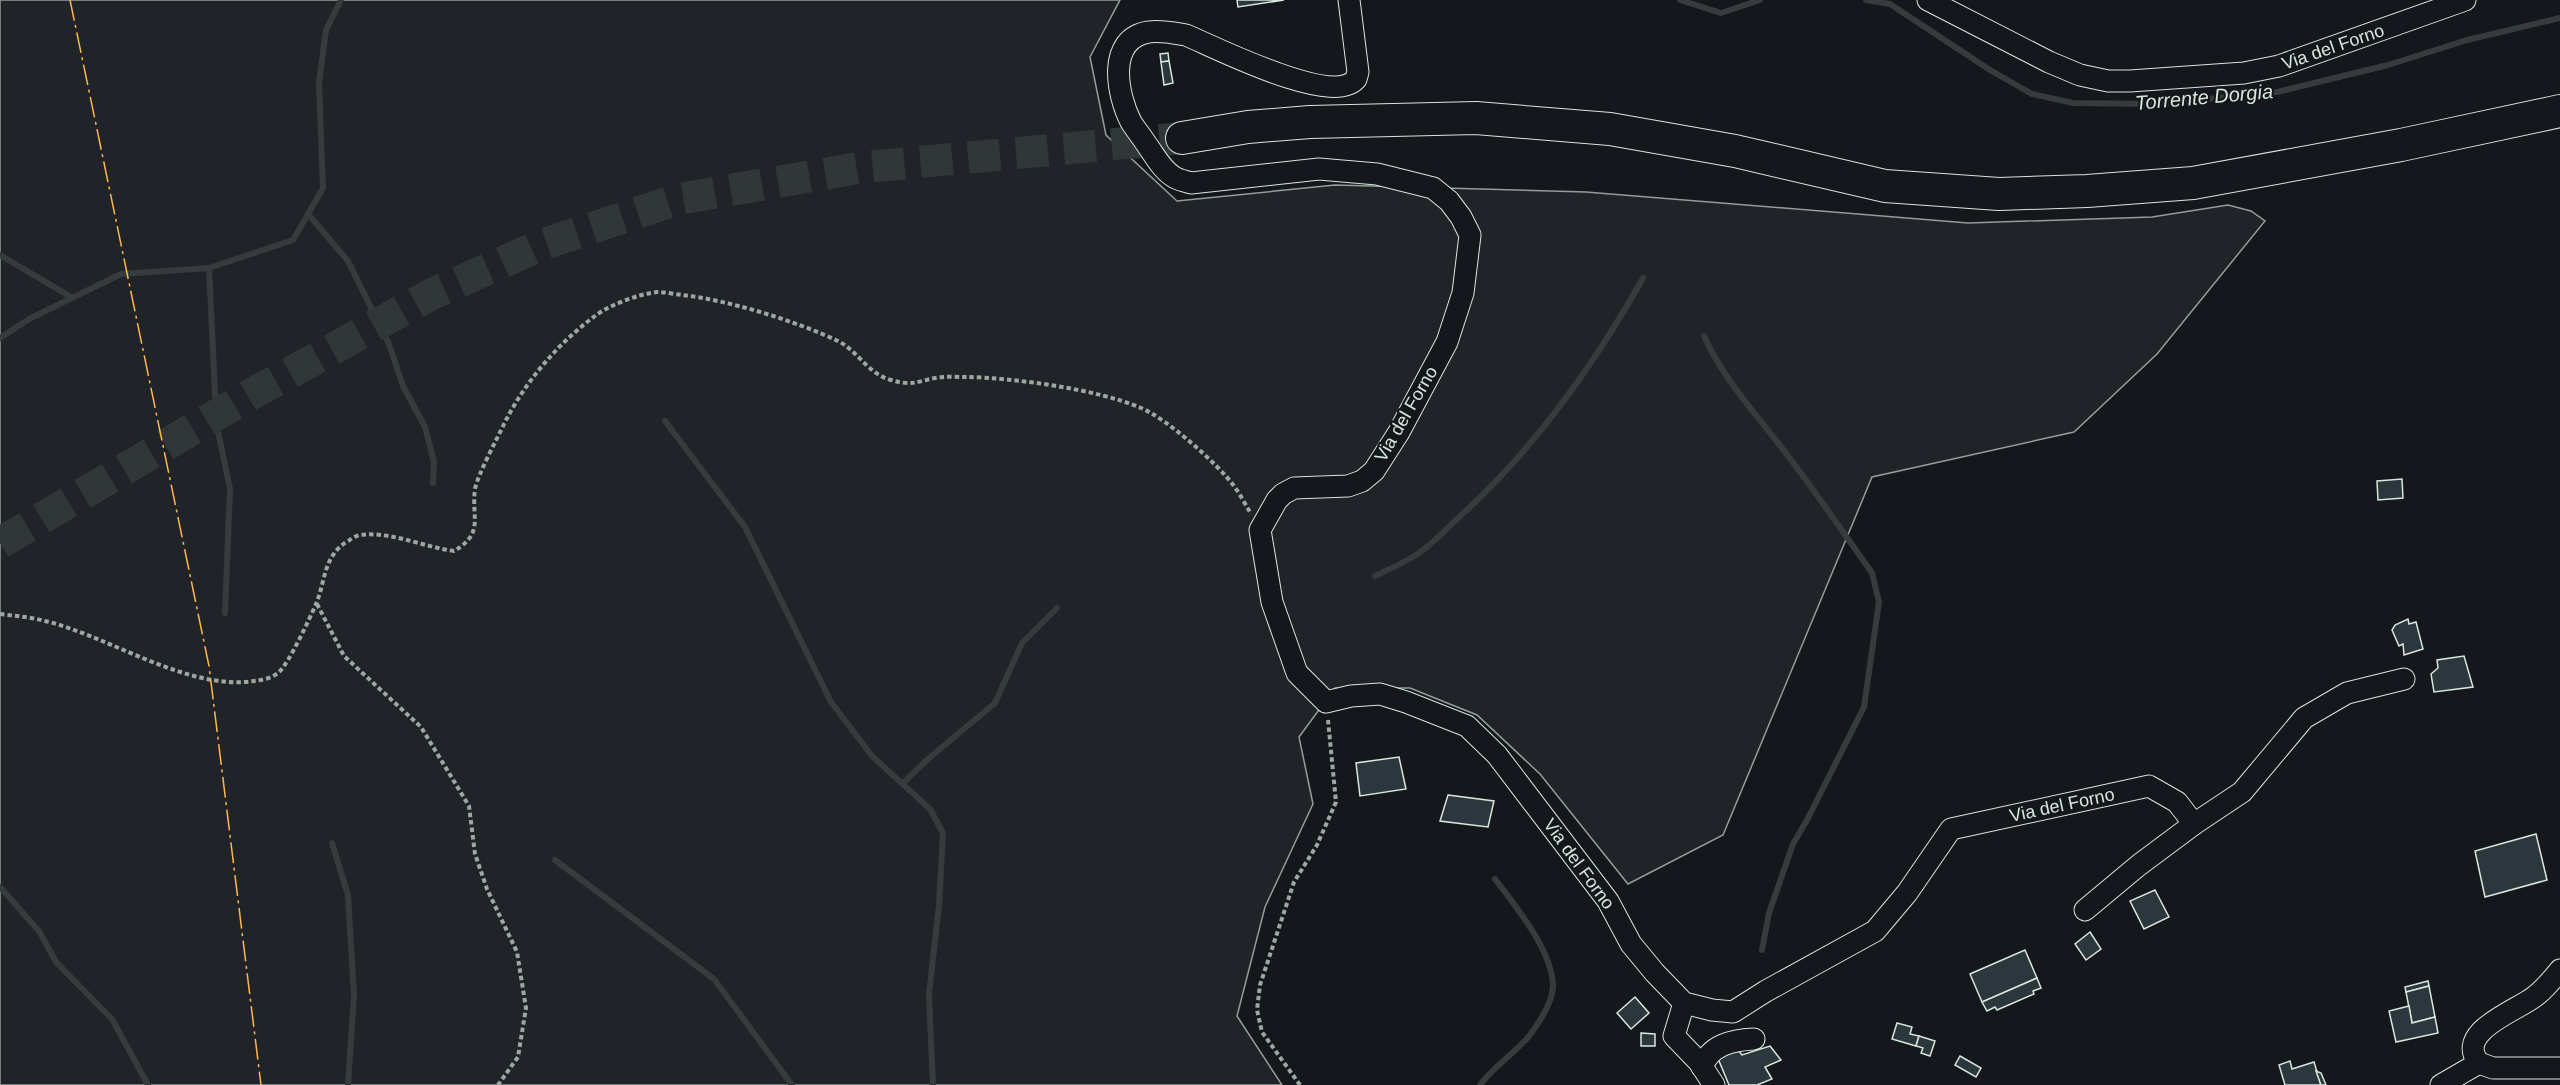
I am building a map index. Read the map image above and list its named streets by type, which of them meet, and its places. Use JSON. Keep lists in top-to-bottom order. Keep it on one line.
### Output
{"streets":{"street":["Via del Forno"]},"water":["Torrente Dorgia"]}
